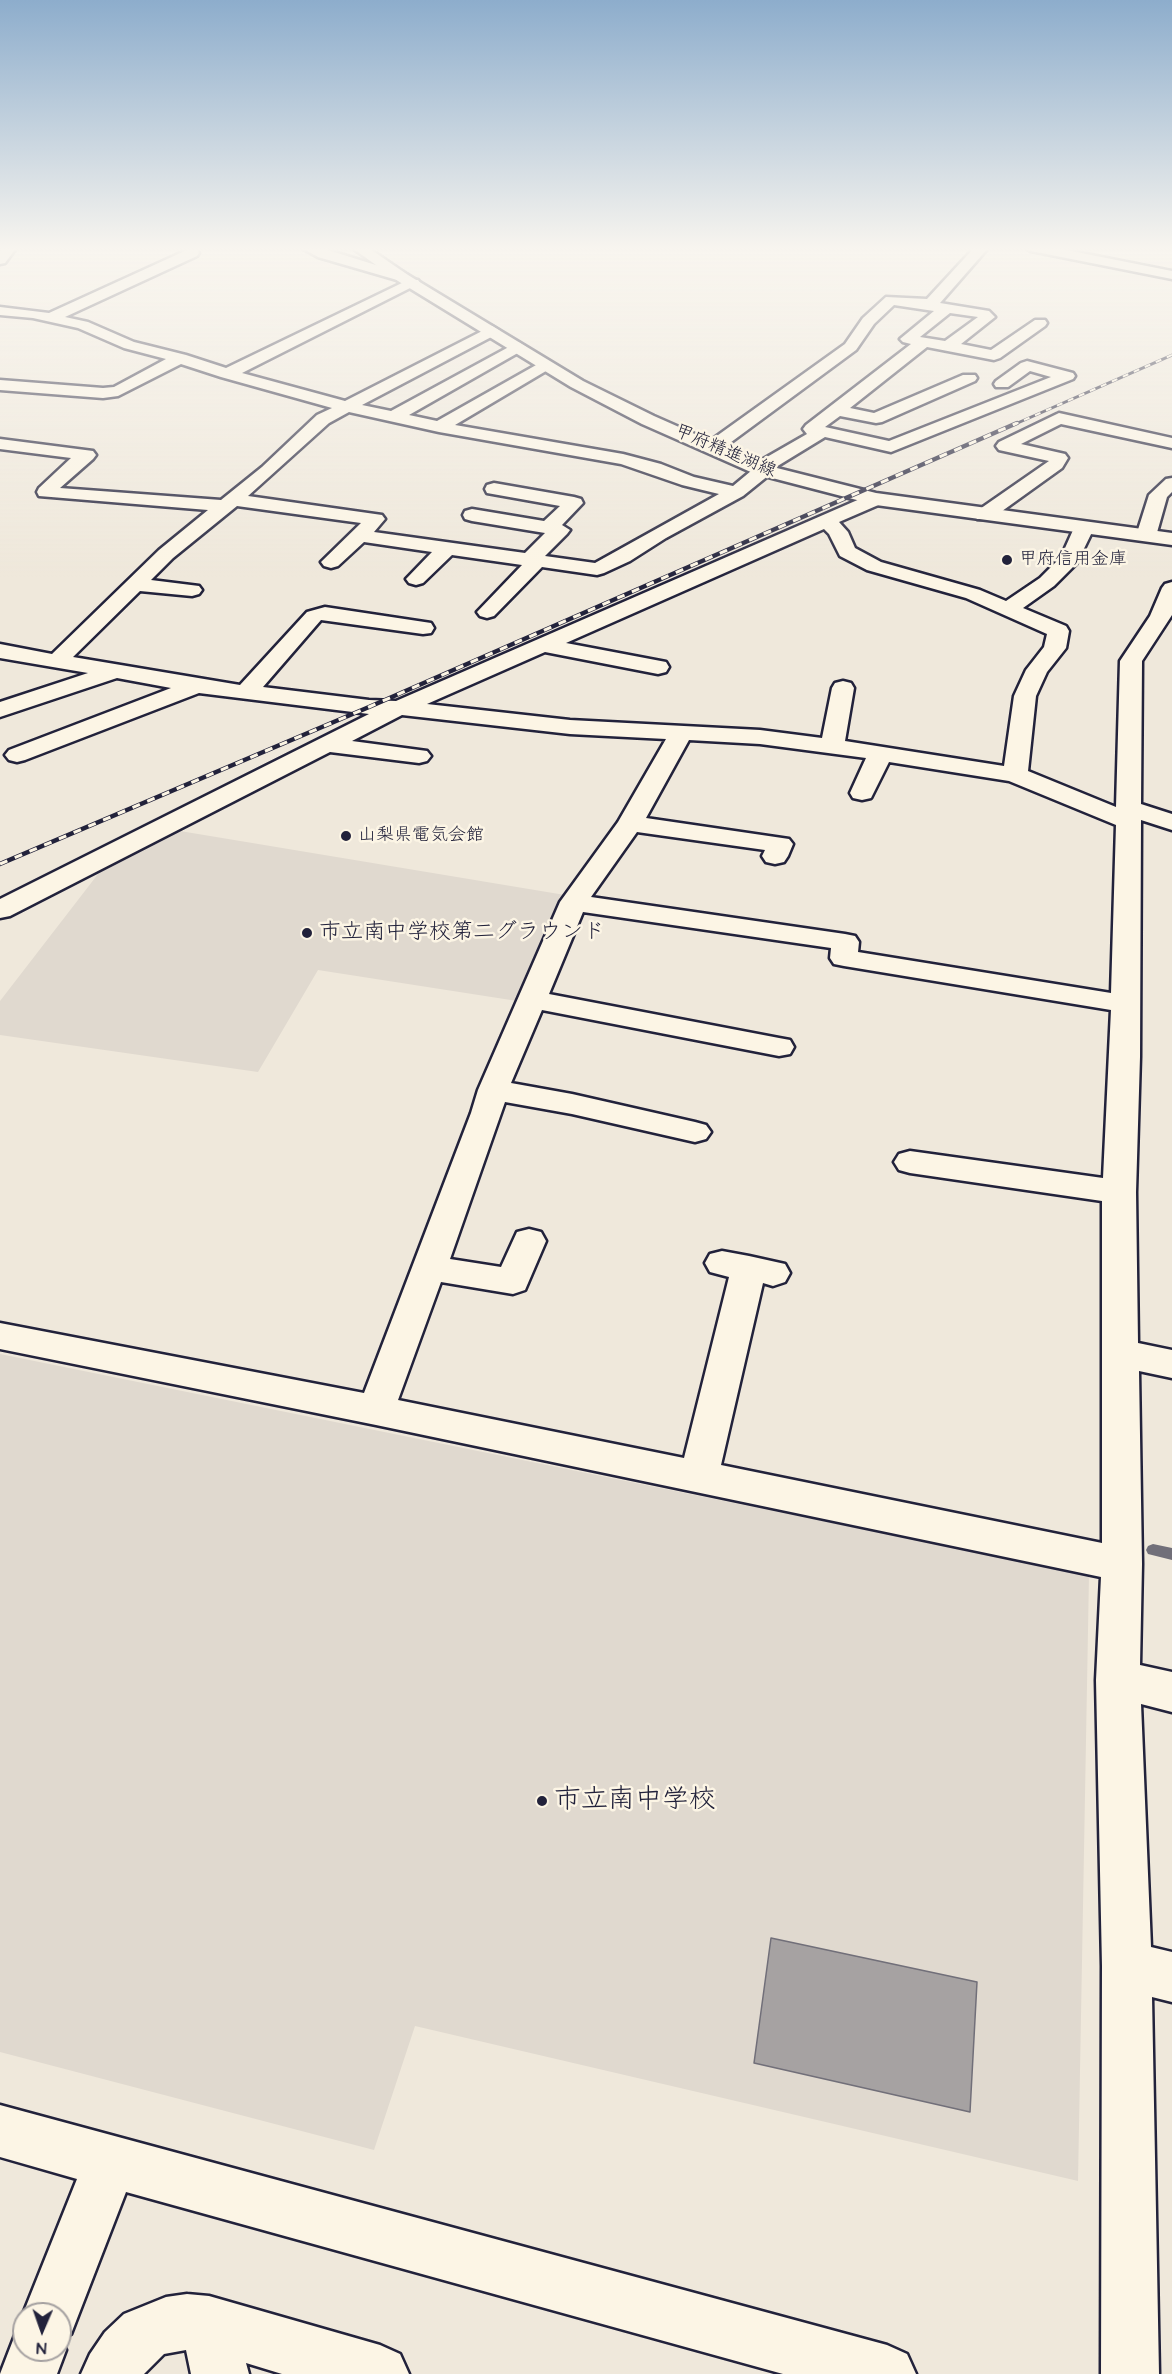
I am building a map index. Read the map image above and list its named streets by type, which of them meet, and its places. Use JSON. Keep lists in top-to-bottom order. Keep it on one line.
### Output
{"streets":{"street":["甲府精進湖線"]},"places":["甲府信用金庫","山梨県電気会館","市立南中学校第二グラウンド","市立南中学校"],"north":"bottom"}
